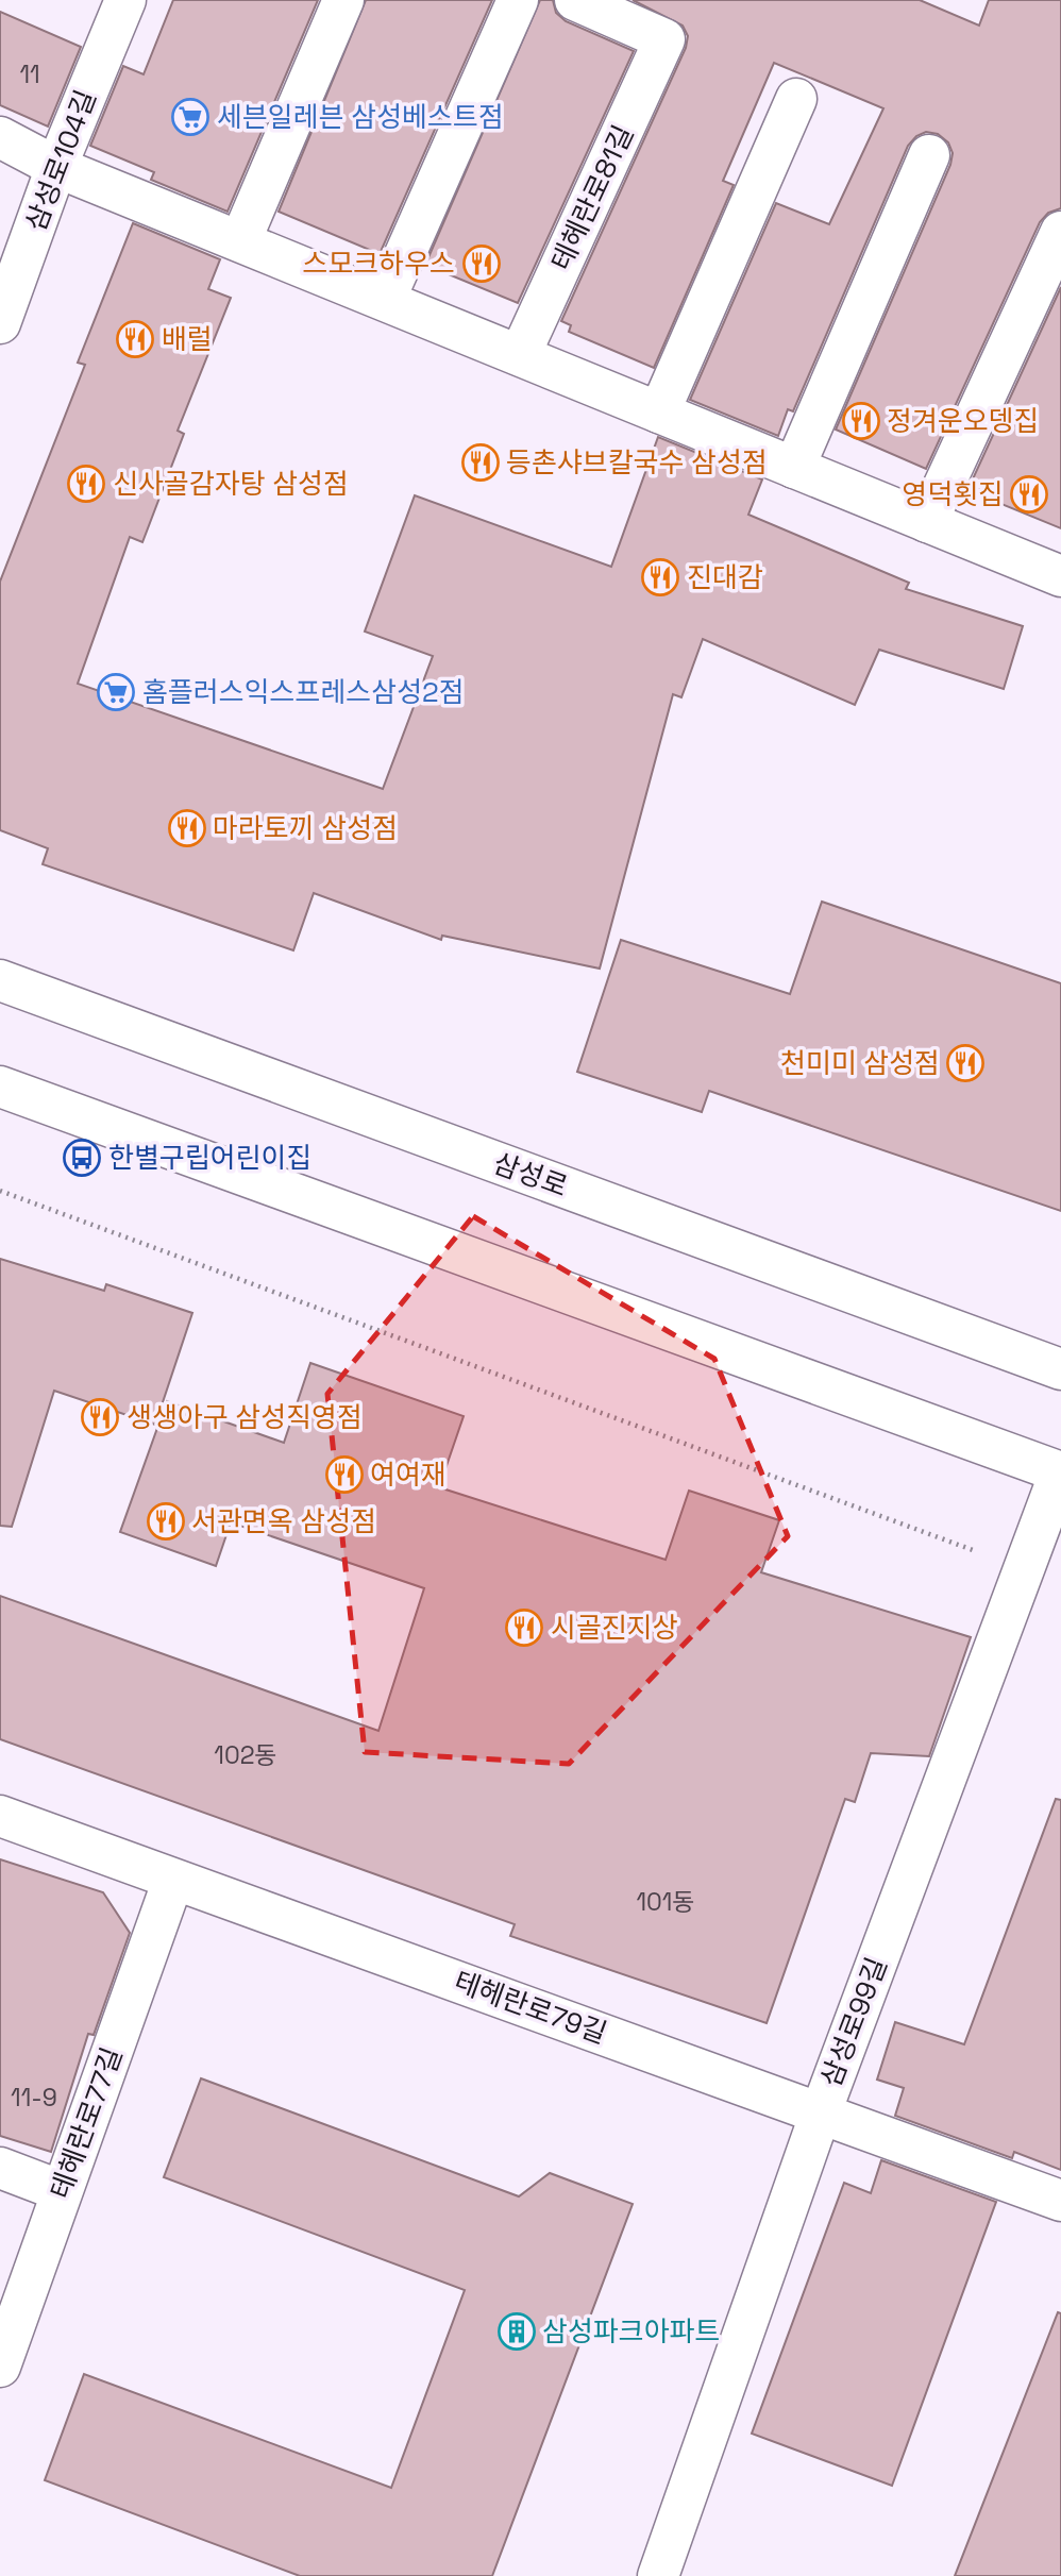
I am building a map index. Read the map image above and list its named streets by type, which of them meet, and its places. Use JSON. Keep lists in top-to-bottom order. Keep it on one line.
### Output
{"streets":{"street":["삼성로104길","테헤란로81길","삼성로","테헤란로79길","삼성로99길","테헤란로77길"]},"crossings":[["테헤란로79길","삼성로99길"],["테헤란로79길","테헤란로77길"]],"places":{"supermarket":["세븐일레븐 삼성베스트점","홈플러스익스프레스삼성2점"],"restaurant":["스모크하우스","배럴","정겨운오뎅집","등촌샤브칼국수 삼성점","신사골감자탕 삼성점","영덕횟집","진대감","마라토끼 삼성점","천미미 삼성점","생생아구 삼성직영점","여여재","서관면옥 삼성점","시골진지상"],"bus stop":["한별구립어린이집"],"building":["삼성파크아파트"]},"house_numbers":["11","102동","101동","11-9"]}
